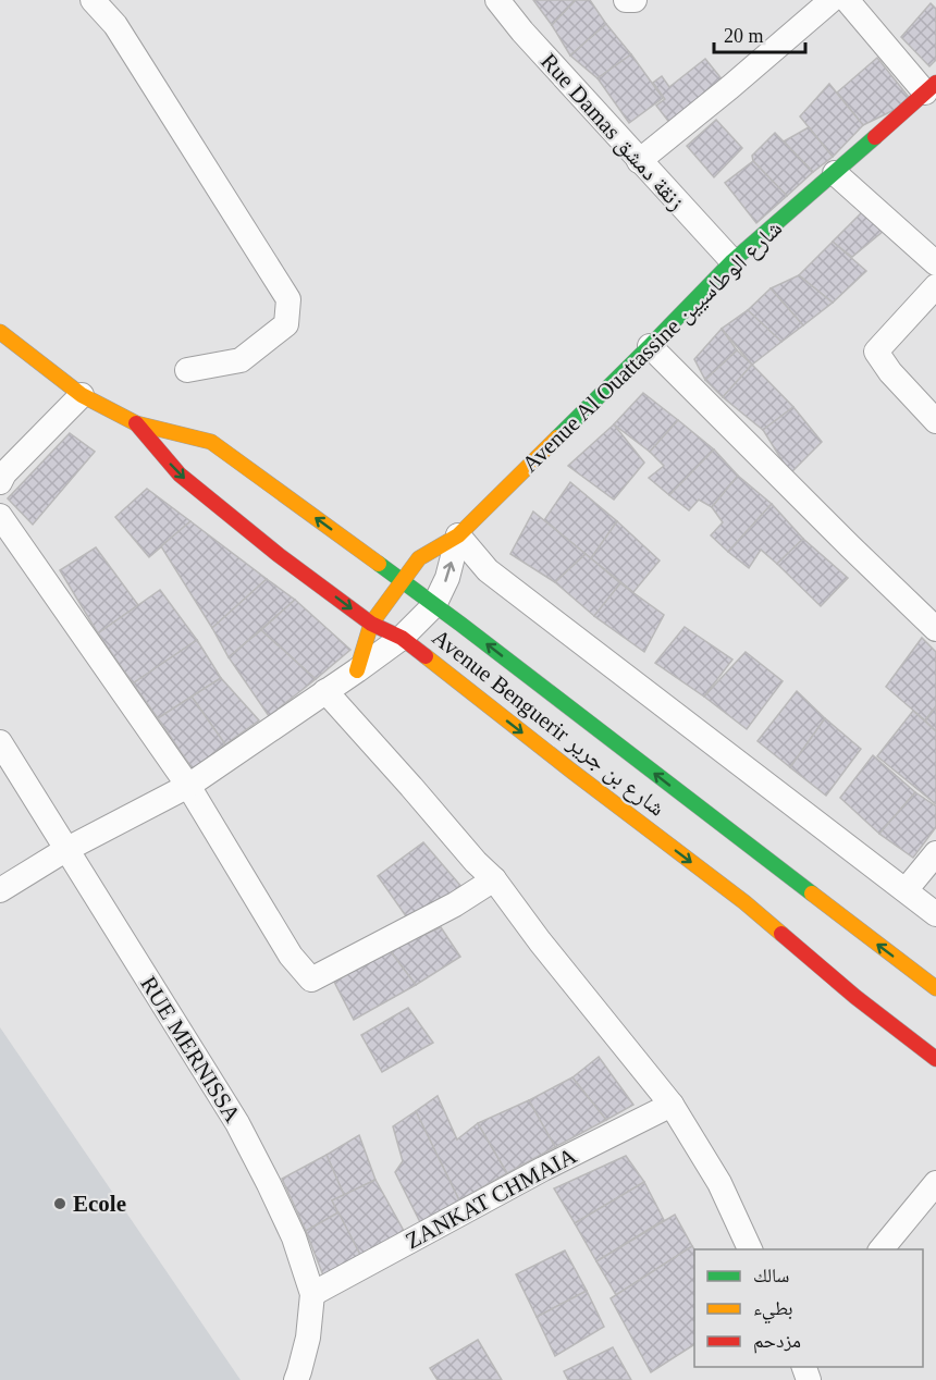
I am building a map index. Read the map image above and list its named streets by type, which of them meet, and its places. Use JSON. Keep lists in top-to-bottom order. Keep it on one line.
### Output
{"streets":{"main road":["Avenue Al Ouattassine شارع الوطاسيين","Avenue Benguerir شارع بن جرير"],"street":["Rue Damas زنقة دمشق","RUE MERNISSA","ZANKAT CHMAIA"]},"crossings":[["Rue Damas زنقة دمشق","Avenue Al Ouattassine شارع الوطاسيين"],["Avenue Al Ouattassine شارع الوطاسيين","Avenue Benguerir شارع بن جرير"],["RUE MERNISSA","ZANKAT CHMAIA"]],"places":["Ecole"],"legend":["سالك","بطيء","مزدحم"],"scale_bar":"20 m"}
